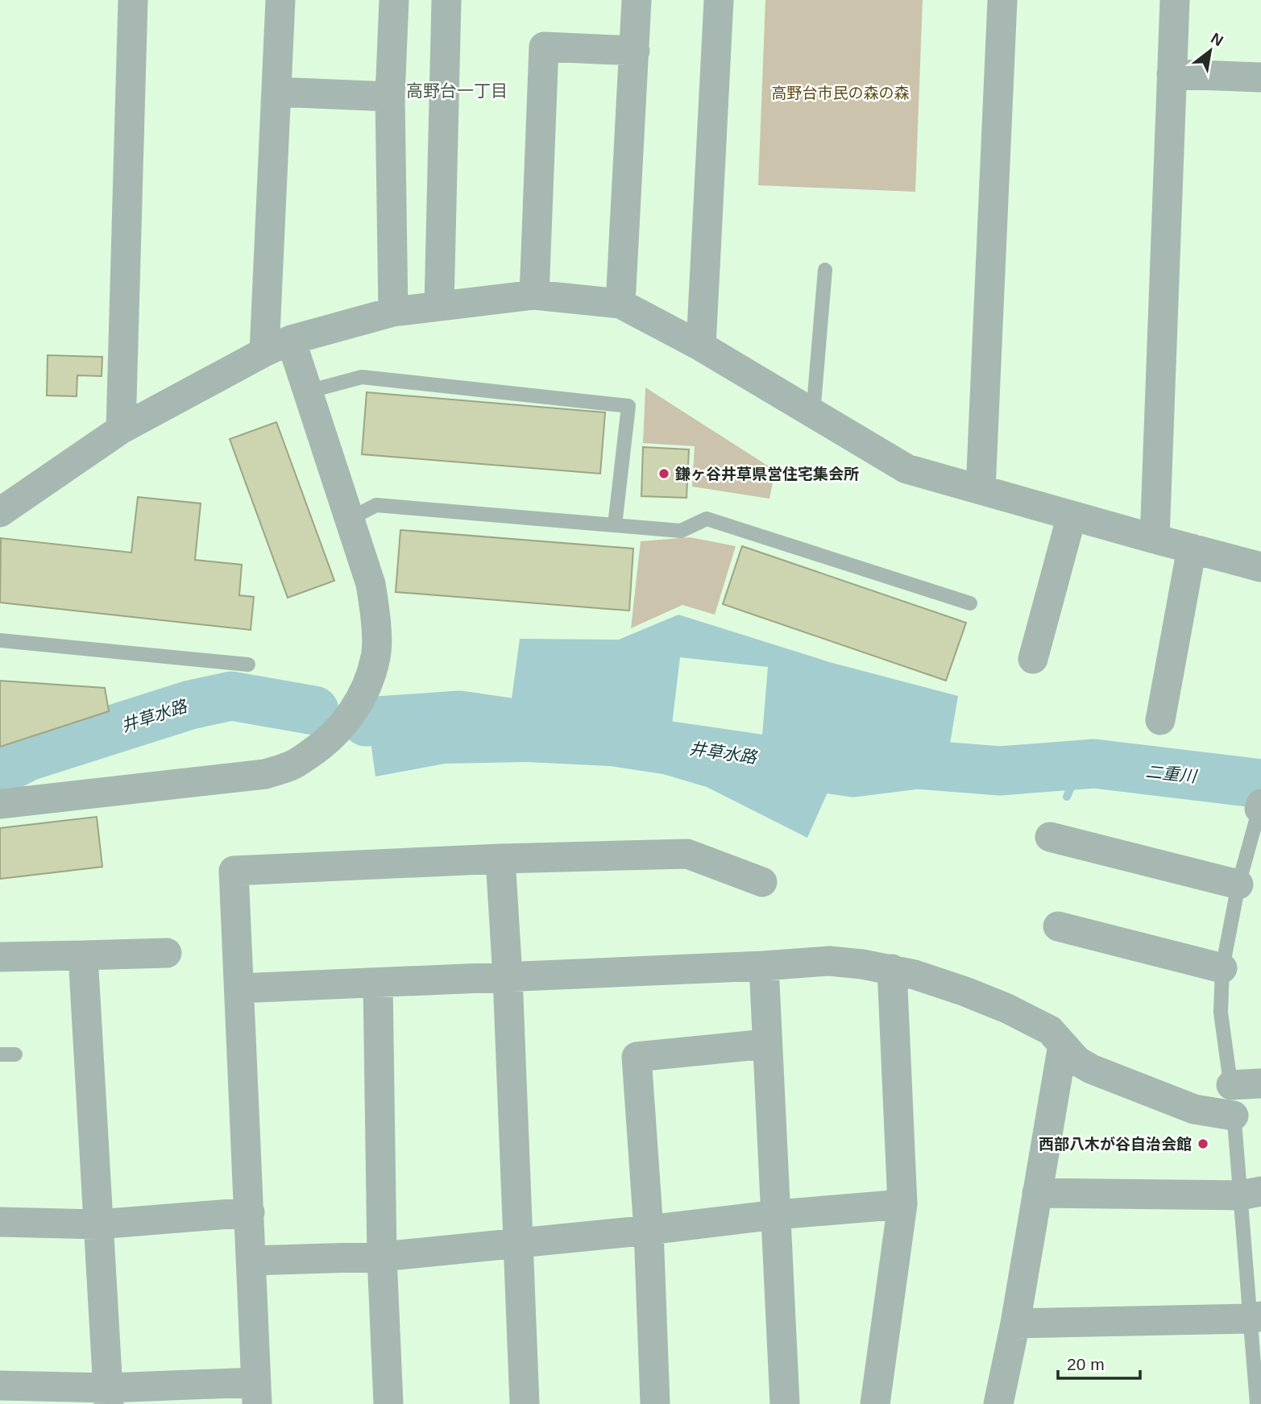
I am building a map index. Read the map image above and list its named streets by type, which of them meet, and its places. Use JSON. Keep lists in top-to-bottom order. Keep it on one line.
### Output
{"districts":["高野台一丁目"],"water":["井草水路","二重川"],"parks":["高野台市民の森の森"],"places":["鎌ヶ谷井草県営住宅集会所","西部八木が谷自治会館"],"scale_bar":"20 m","north":"top right"}
